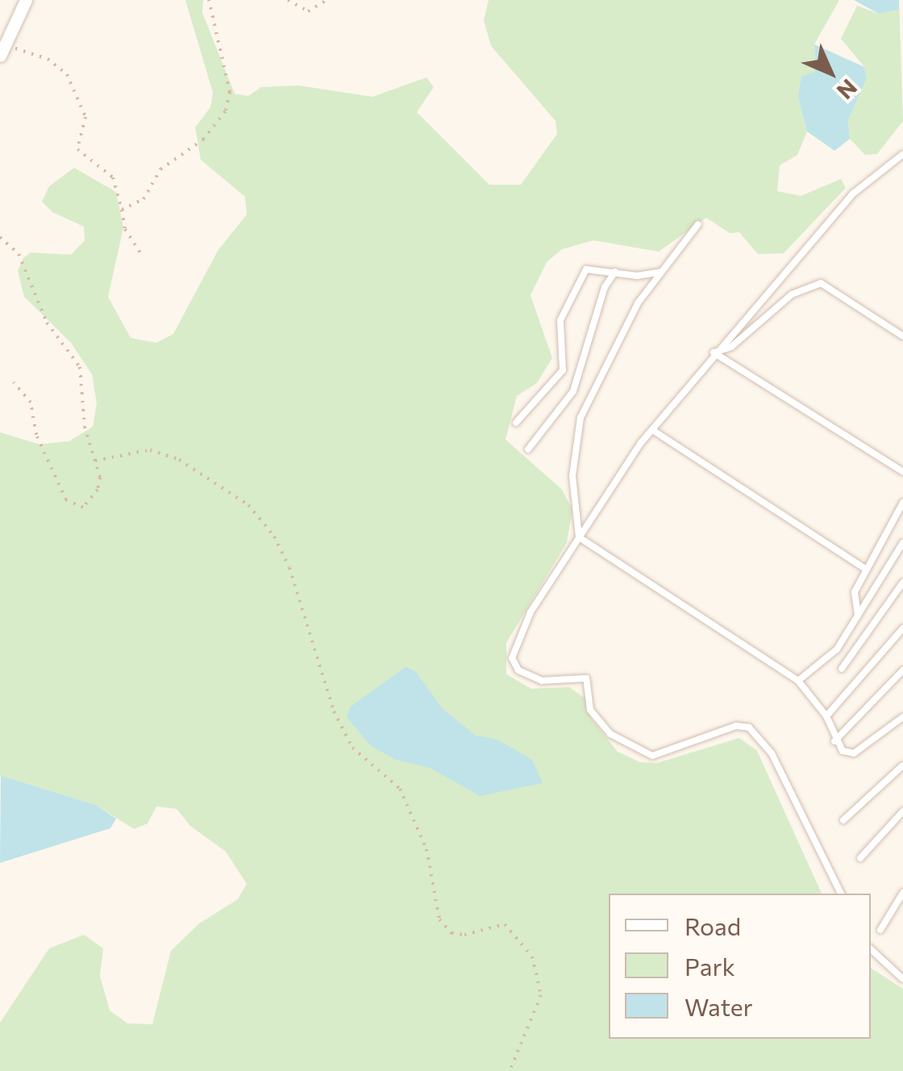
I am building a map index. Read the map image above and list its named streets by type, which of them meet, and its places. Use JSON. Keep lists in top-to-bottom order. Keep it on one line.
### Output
{"legend":["Road","Park","Water"],"north":"bottom right"}
